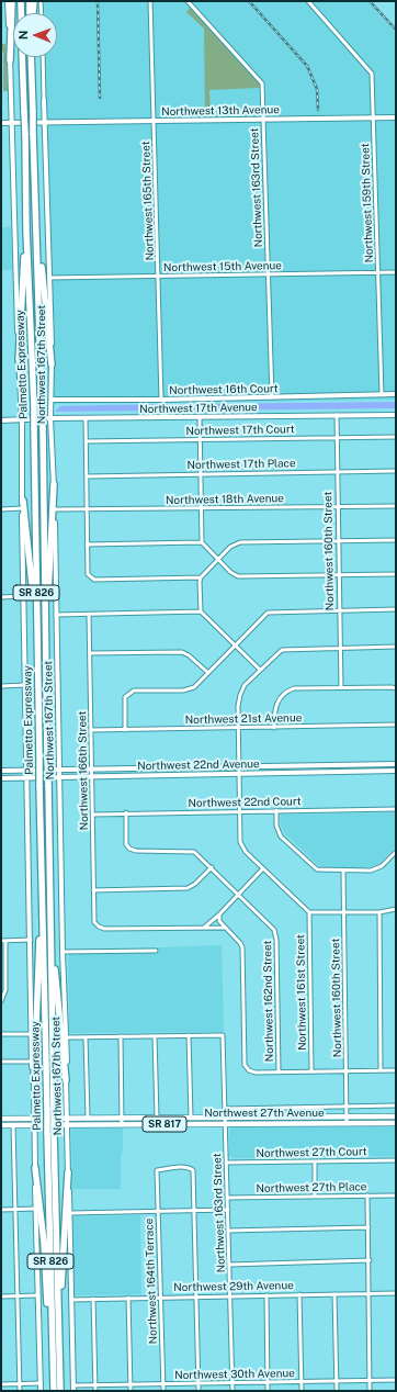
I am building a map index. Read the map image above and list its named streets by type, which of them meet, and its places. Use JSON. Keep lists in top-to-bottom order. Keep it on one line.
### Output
{"streets":{"highway":["Palmetto Expressway","SR 826"],"main road":["Northwest 27th Avenue","SR 817"],"street":["Northwest 13th Avenue","Northwest 163rd Street","Northwest 165th Street","Northwest 159th Street","Northwest 15th Avenue","Northwest 167th Street","Northwest 16th Court","Northwest 17th Avenue","Northwest 17th Court","Northwest 17th Place","Northwest 18th Avenue","Northwest 160th Street","Northwest 21st Avenue","Northwest 22nd Avenue","Northwest 166th Street","Northwest 22nd Court","Northwest 161st Street","Northwest 162nd Street","Northwest 27th Court","Northwest 27th Place","Northwest 164th Terrace","Northwest 29th Avenue","Northwest 30th Avenue"]},"crossings":[["Northwest 13th Avenue","Northwest 163rd Street"],["Northwest 13th Avenue","Northwest 165th Street"],["Northwest 13th Avenue","Northwest 159th Street"],["Northwest 13th Avenue","Northwest 167th Street"],["Northwest 163rd Street","Northwest 15th Avenue"],["Northwest 163rd Street","Northwest 16th Court"],["Northwest 163rd Street","Northwest 27th Avenue"],["Northwest 163rd Street","Northwest 27th Court"],["Northwest 163rd Street","Northwest 27th Place"],["Northwest 163rd Street","Northwest 29th Avenue"],["Northwest 163rd Street","Northwest 30th Avenue"],["Northwest 165th Street","Northwest 15th Avenue"],["Northwest 165th Street","Northwest 16th Court"],["Northwest 159th Street","Northwest 15th Avenue"],["Northwest 159th Street","Northwest 16th Court"],["Northwest 15th Avenue","Northwest 167th Street"],["Northwest 167th Street","Northwest 16th Court"],["Northwest 167th Street","Northwest 17th Avenue"],["Northwest 167th Street","Northwest 18th Avenue"],["Northwest 167th Street","Northwest 22nd Avenue"],["Northwest 167th Street","Northwest 27th Avenue"],["Northwest 167th Street","Northwest 29th Avenue"],["Northwest 167th Street","Northwest 30th Avenue"],["Northwest 17th Avenue","Northwest 160th Street"],["Northwest 17th Court","Northwest 160th Street"],["Northwest 17th Place","Northwest 160th Street"],["Northwest 18th Avenue","Northwest 160th Street"],["Northwest 160th Street","Northwest 27th Avenue"],["Northwest 21st Avenue","Northwest 166th Street"],["Northwest 22nd Avenue","Northwest 166th Street"],["Northwest 166th Street","Northwest 22nd Court"],["Northwest 22nd Court","Northwest 162nd Street"],["Northwest 164th Terrace","Northwest 29th Avenue"],["Northwest 164th Terrace","Northwest 30th Avenue"]],"north":"left"}
